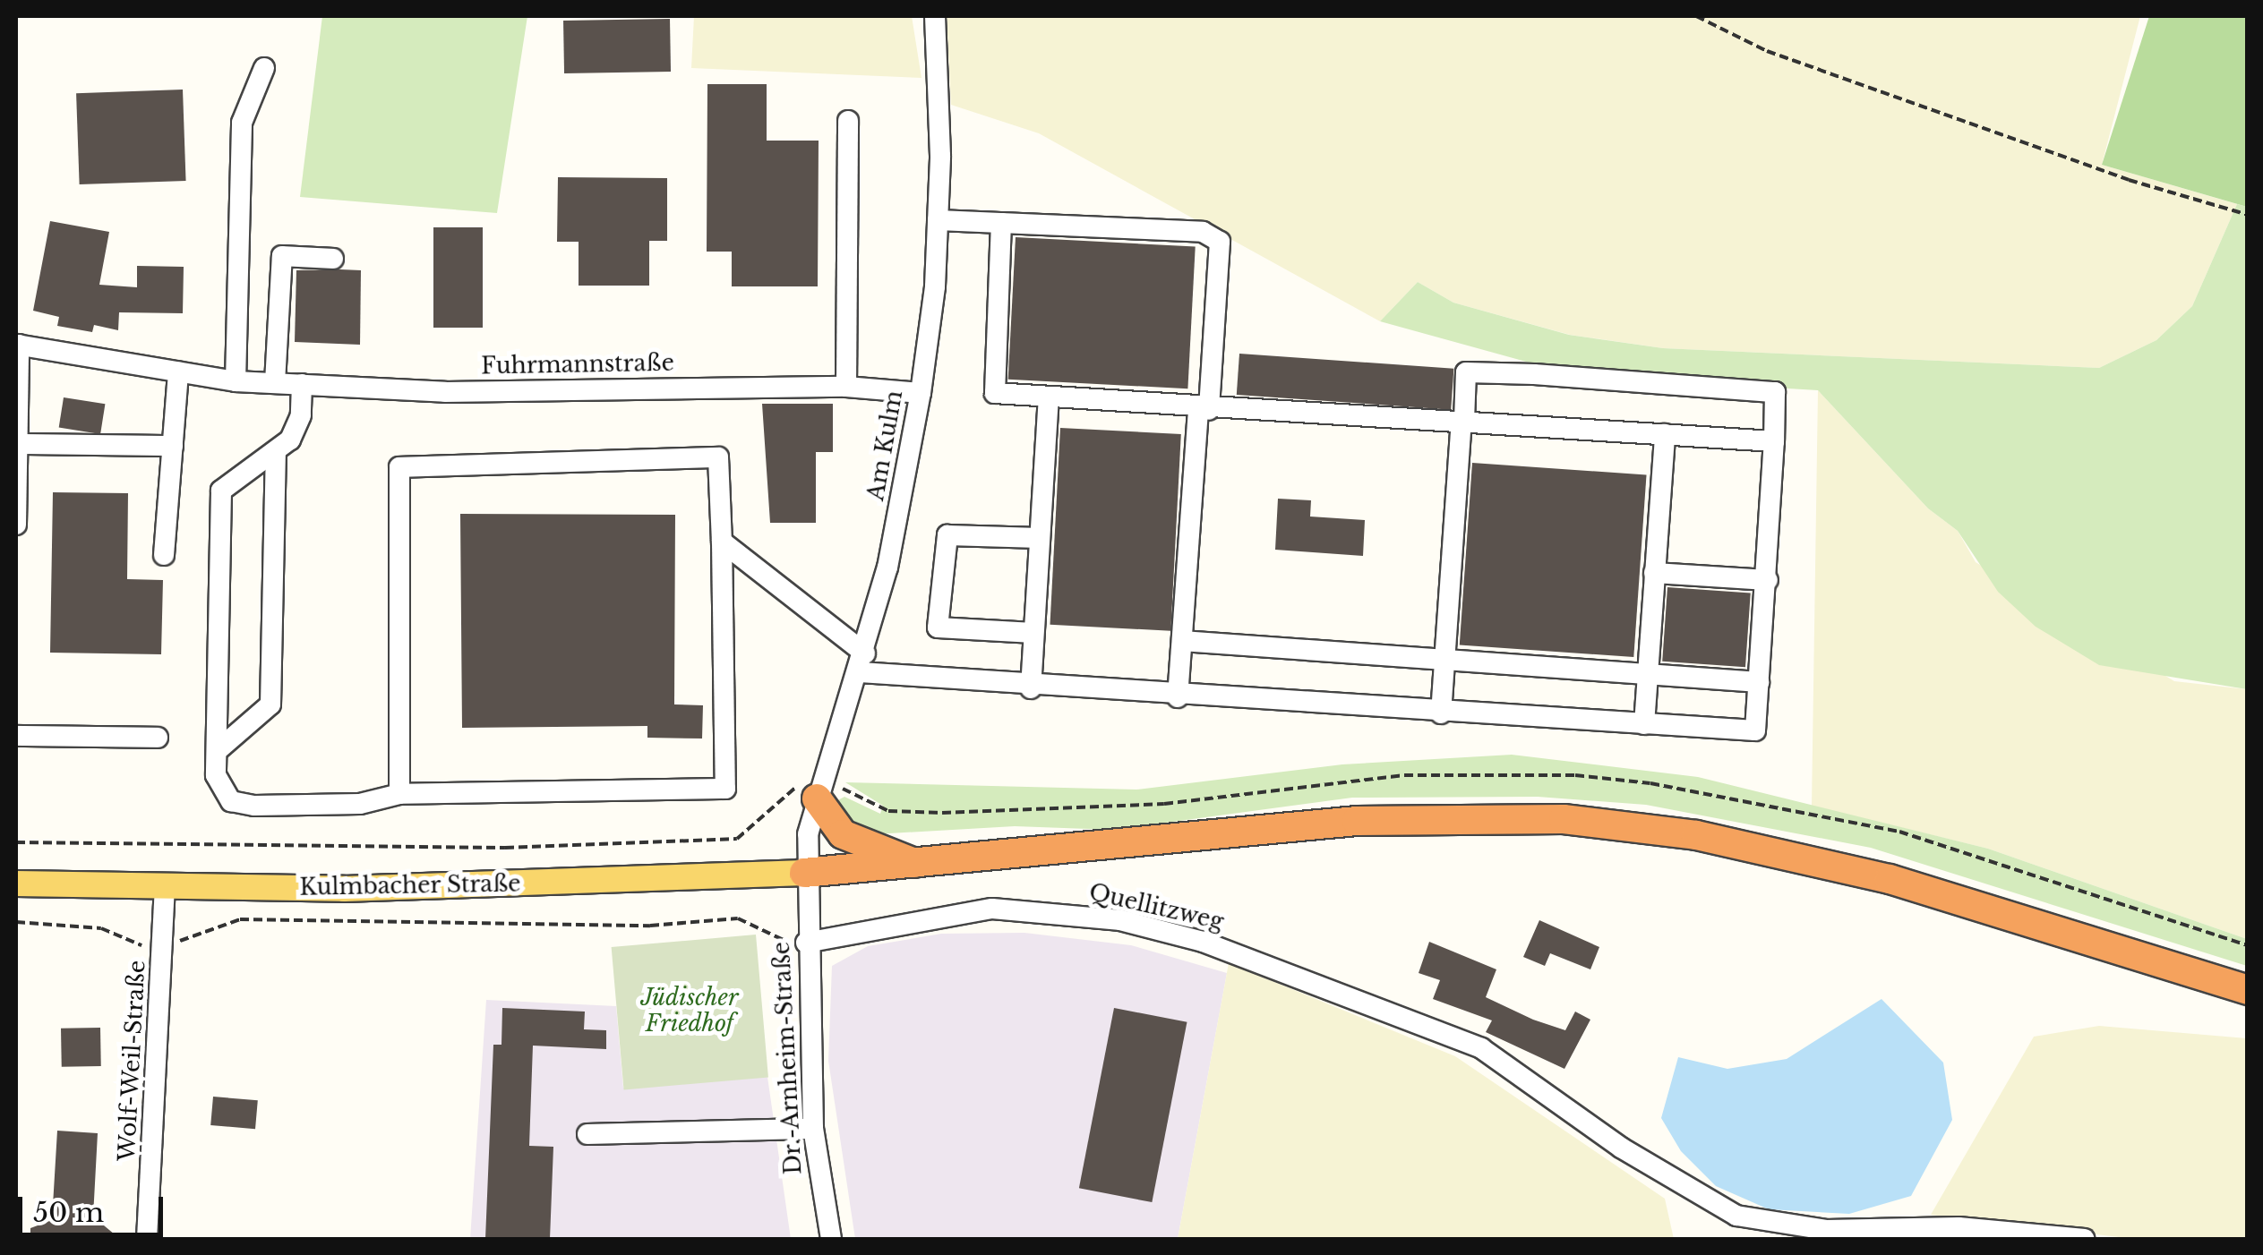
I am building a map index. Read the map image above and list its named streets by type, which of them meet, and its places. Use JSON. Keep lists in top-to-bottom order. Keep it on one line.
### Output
{"streets":{"main road":["Kulmbacher Straße"],"street":["Fuhrmannstraße","Am Kulm","Quellitzweg","Dr.-Arnheim-Straße","Wolf-Weil-Straße"]},"crossings":[["Fuhrmannstraße","Am Kulm"],["Am Kulm","Kulmbacher Straße"],["Am Kulm","Dr.-Arnheim-Straße"],["Kulmbacher Straße","Dr.-Arnheim-Straße"],["Kulmbacher Straße","Wolf-Weil-Straße"],["Quellitzweg","Dr.-Arnheim-Straße"]],"parks":["Jüdischer Friedhof"],"scale_bar":"50 m"}
